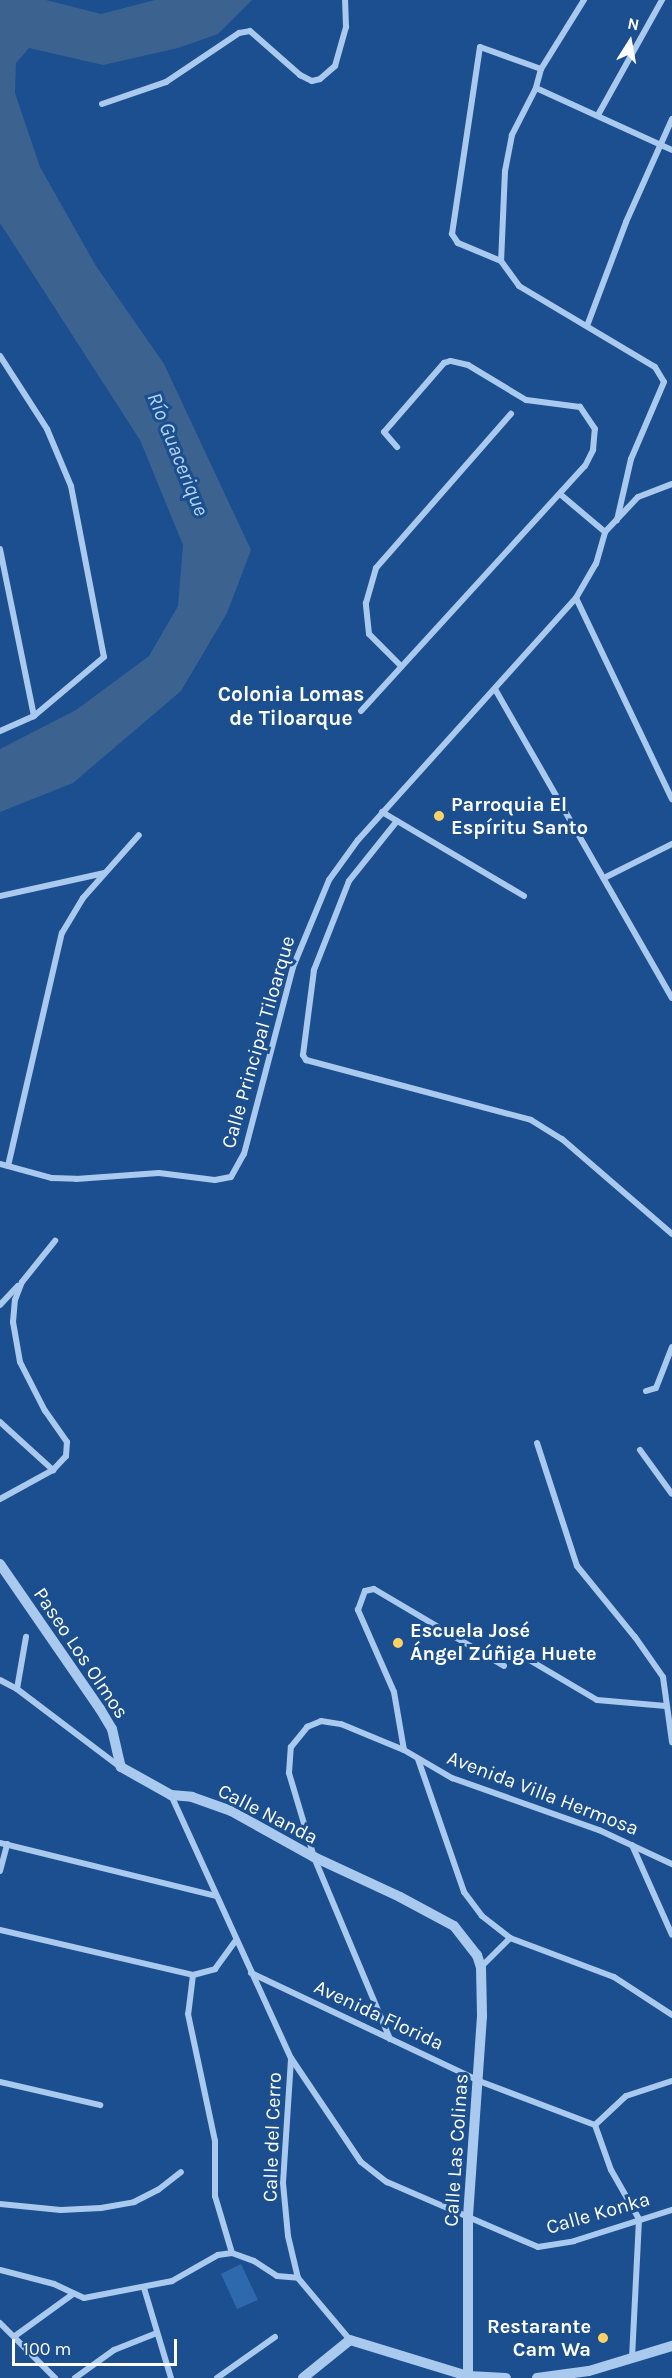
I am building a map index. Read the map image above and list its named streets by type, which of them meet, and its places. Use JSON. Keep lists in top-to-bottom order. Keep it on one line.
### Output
{"streets":{"street":["Calle Principal Tiloarque","Paseo Los Olmos","Avenida Villa Hermosa","Calle Nanda","Avenida Florida","Calle del Cerro","Calle Las Colinas","Calle Konka"]},"crossings":[["Paseo Los Olmos","Calle Nanda"],["Avenida Villa Hermosa","Calle Nanda"],["Calle Nanda","Calle Las Colinas"],["Calle Nanda","Calle Konka"],["Avenida Florida","Calle Las Colinas"],["Avenida Florida","Calle Konka"],["Calle del Cerro","Calle Konka"],["Calle Las Colinas","Calle Konka"]],"districts":["Colonia Lomas de Tiloarque"],"water":["Río Guacerique"],"places":["Parroquia El Espíritu Santo","Escuela José Ángel Zúñiga Huete","Restarante Cam Wa"],"scale_bar":"100 m","north":"top"}
